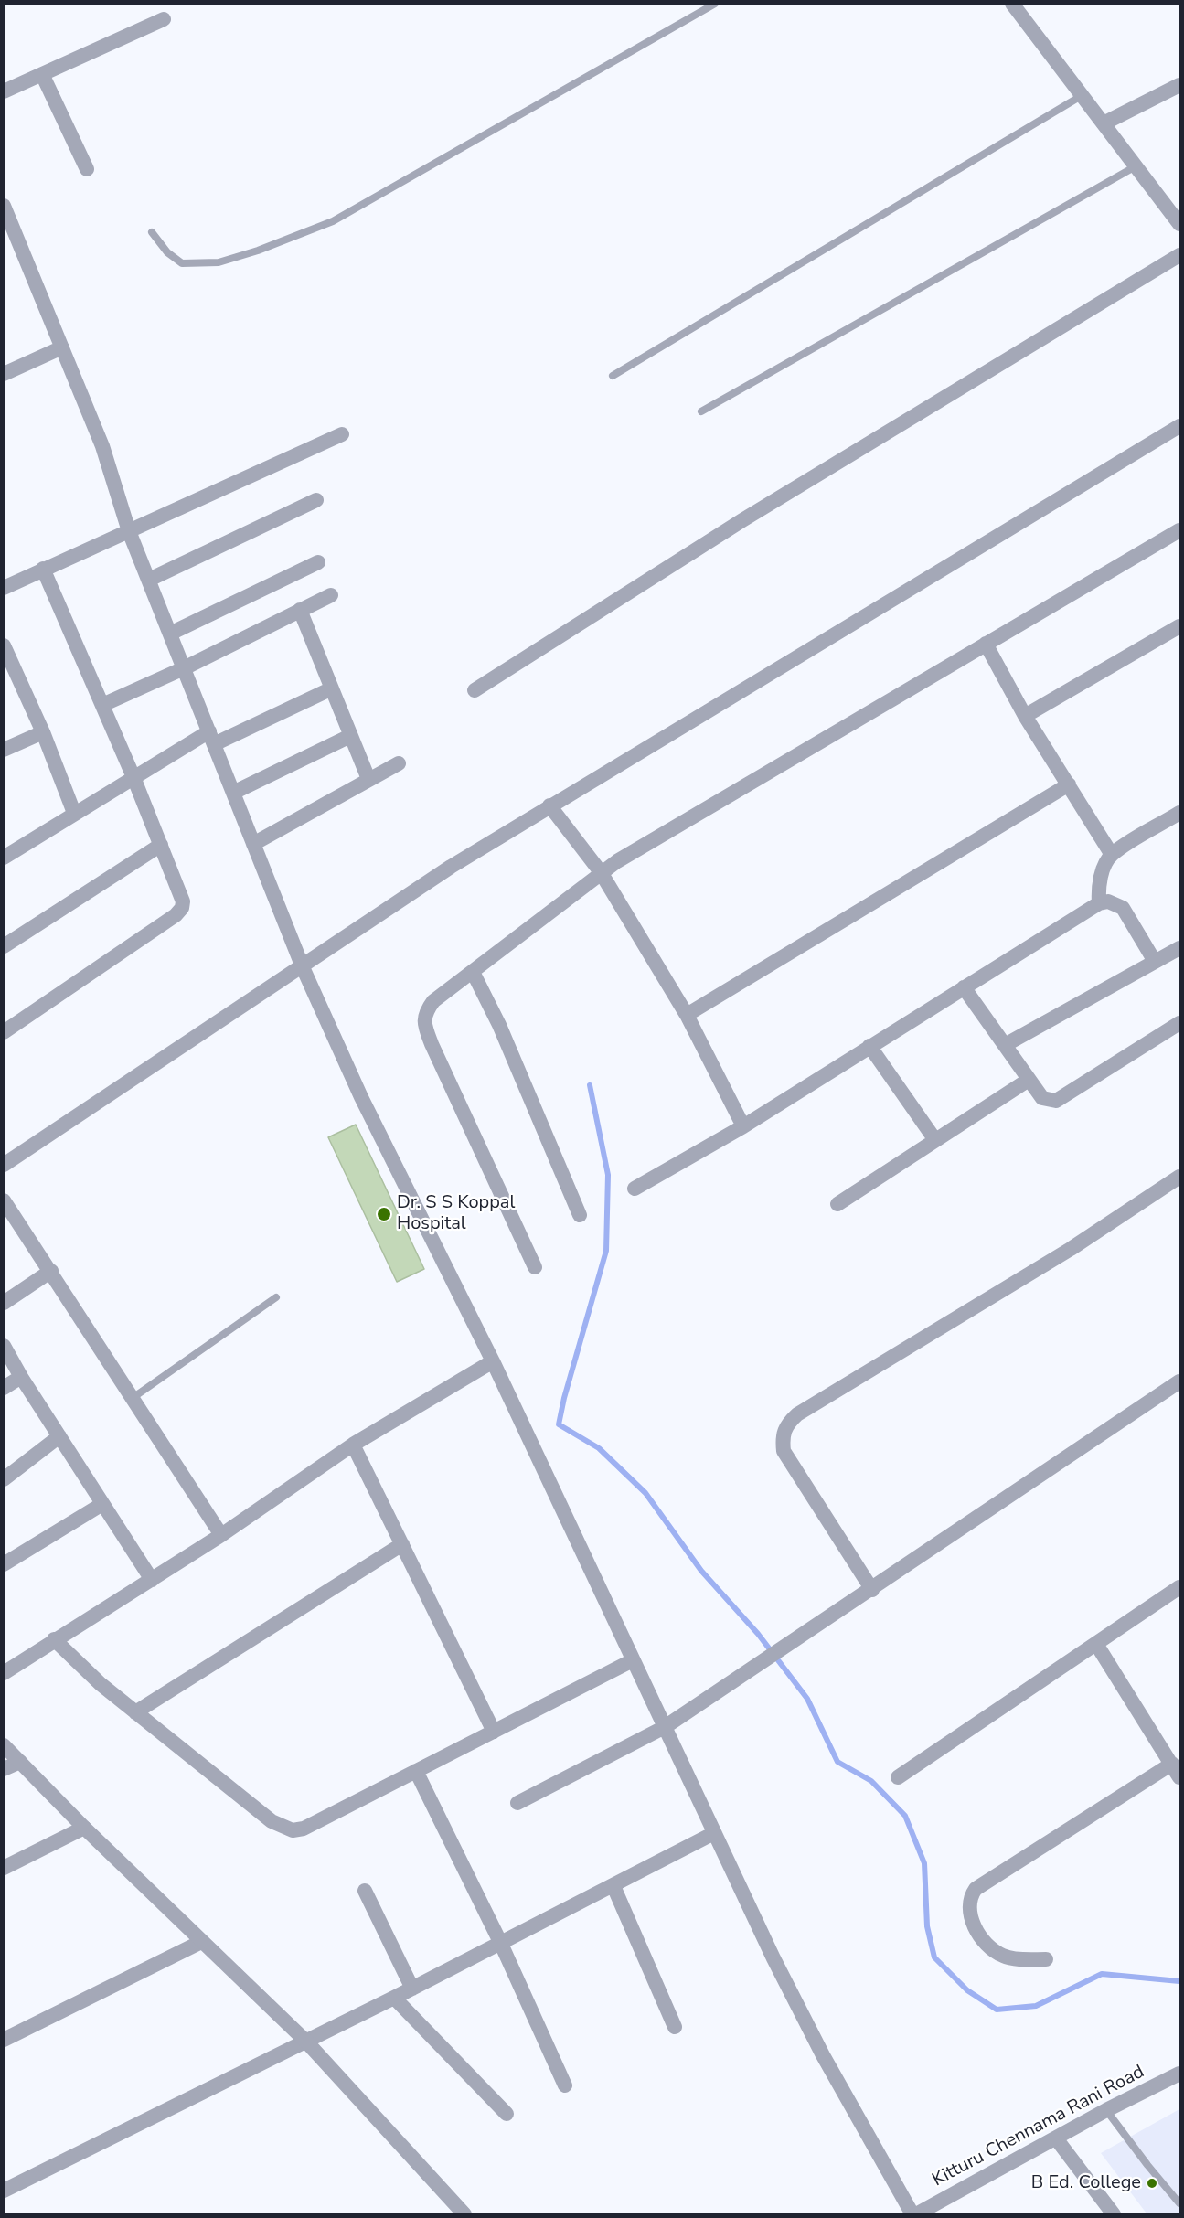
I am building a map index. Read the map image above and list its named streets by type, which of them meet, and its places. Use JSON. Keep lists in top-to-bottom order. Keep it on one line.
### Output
{"streets":{"street":["Kitturu Chennama Rani Road"]},"places":["Dr. S S Koppal Hospital","B Ed. College"]}
